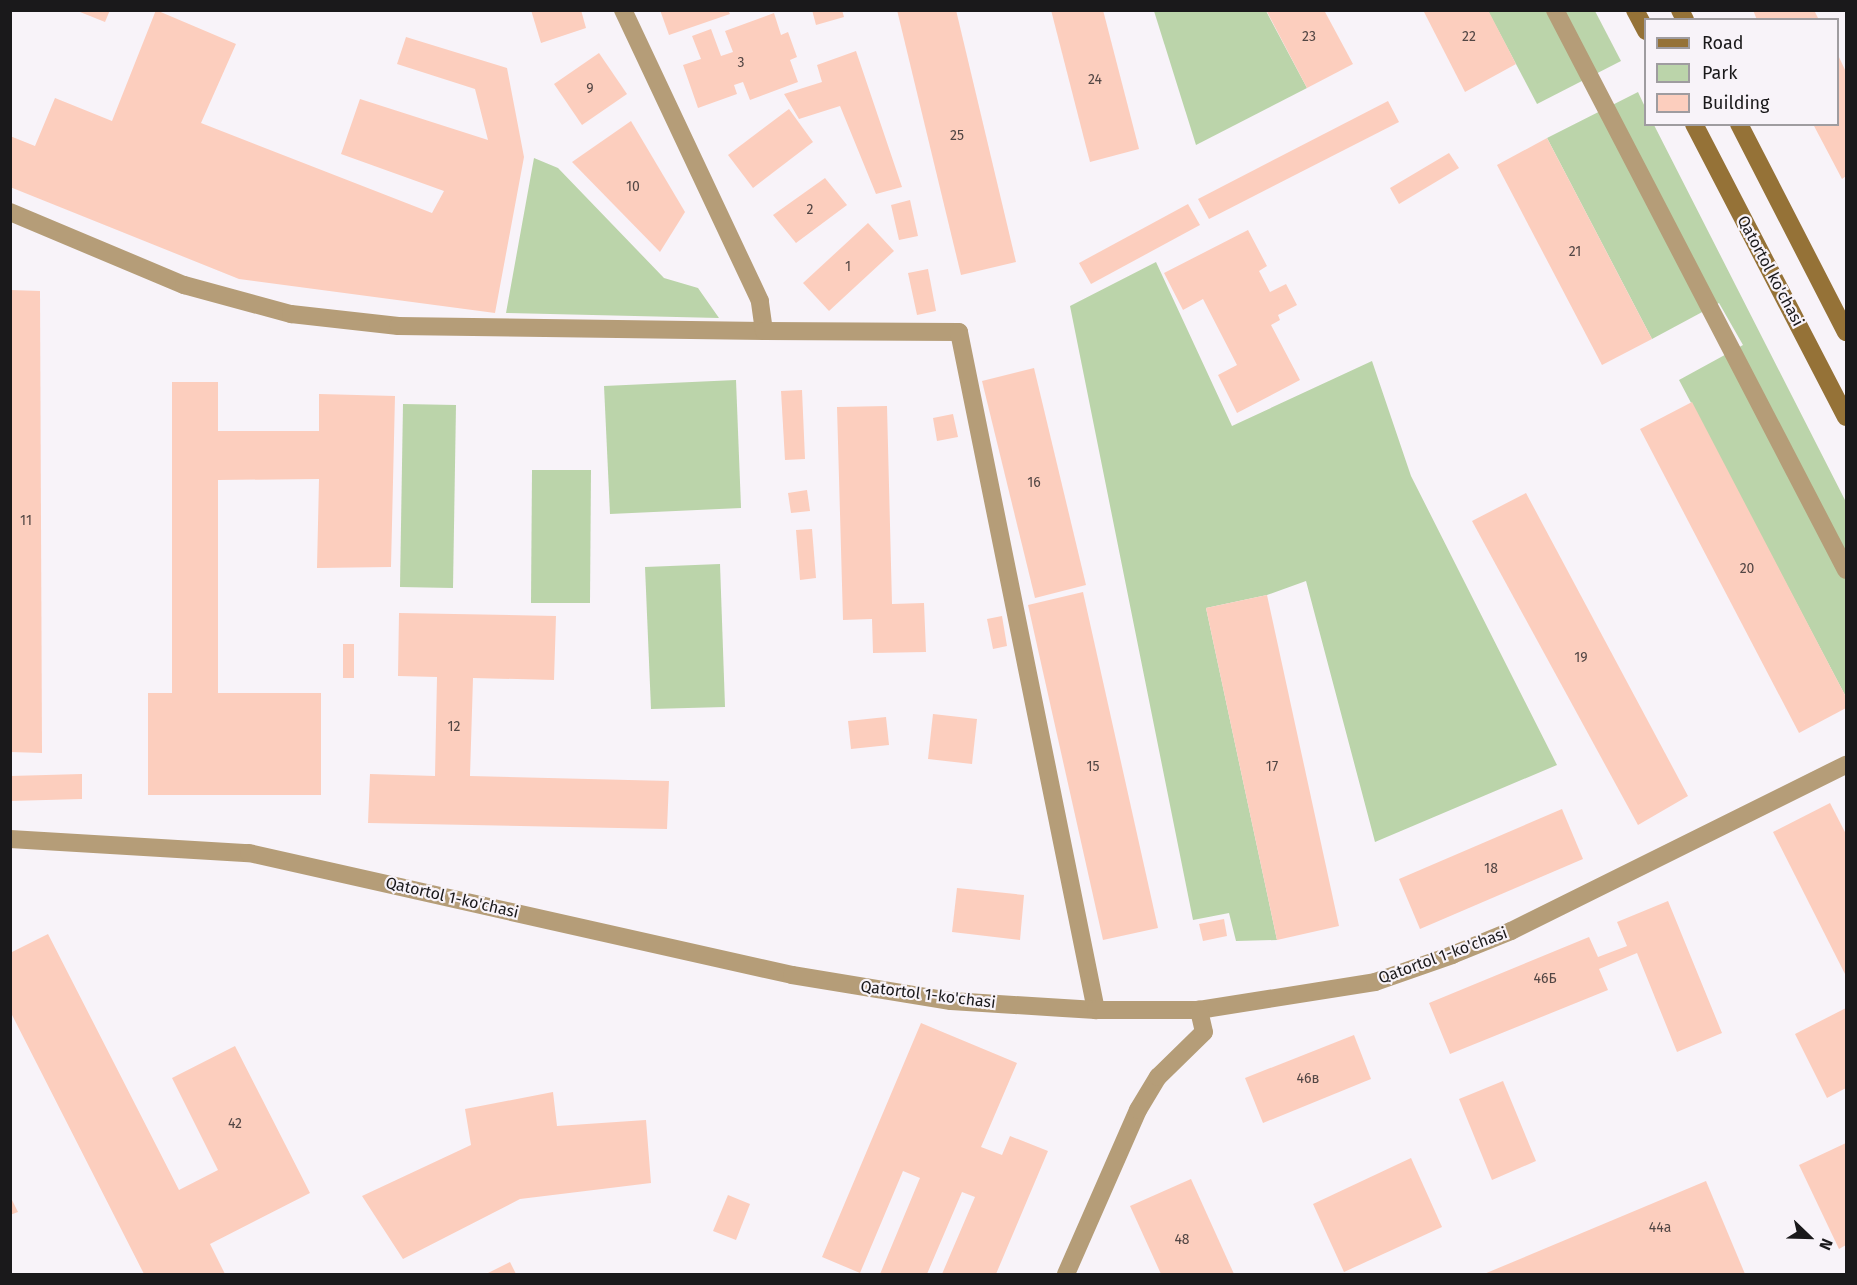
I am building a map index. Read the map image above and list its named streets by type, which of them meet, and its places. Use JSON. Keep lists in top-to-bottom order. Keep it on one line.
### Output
{"streets":{"main road":["Qatortol ko'chasi"],"street":["Qatortol 1-ko'chasi"]},"house_numbers":["23","22","3","24","9","25","10","2","21","1","16","11","20","19","12","15","17","18","46Б","46в","42","44a","48"],"legend":["Road","Park","Building"],"north":"bottom right"}
